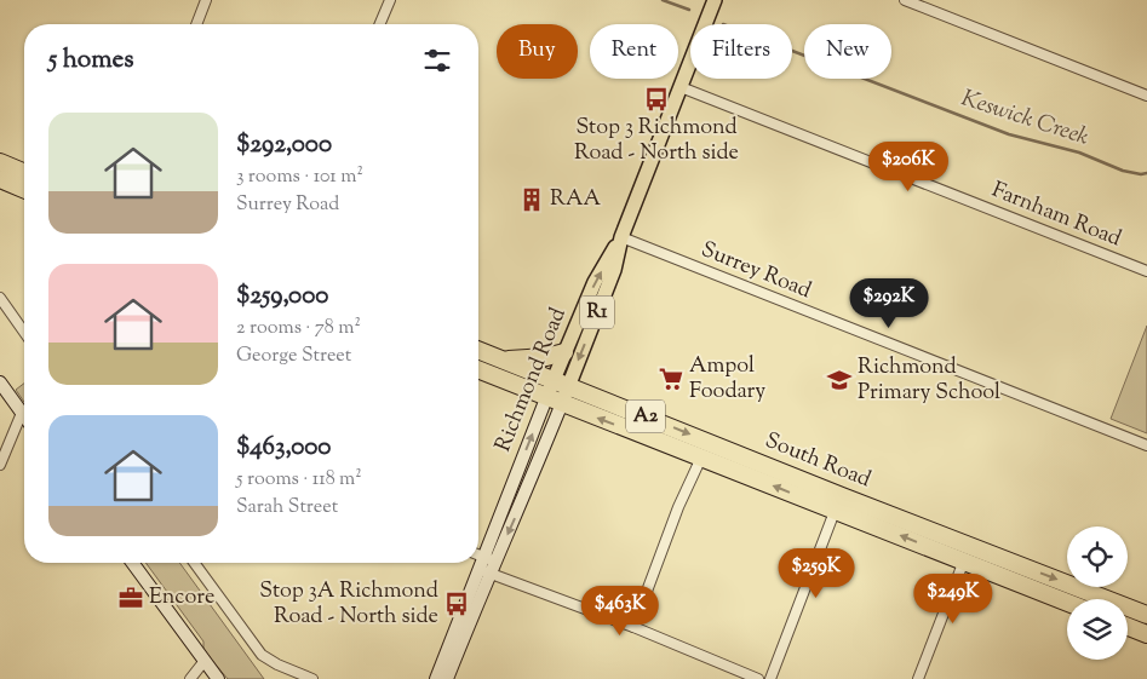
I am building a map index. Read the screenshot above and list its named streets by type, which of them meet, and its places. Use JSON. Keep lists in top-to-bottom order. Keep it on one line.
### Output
{"streets":{"highway":["A2","South Road"],"main road":["R1","Richmond Road"],"street":["Farnham Road","Surrey Road"]},"crossings":[["Farnham Road","Richmond Road"],["Surrey Road","Richmond Road"],["Richmond Road","South Road"]],"water":["Keswick Creek"],"places":{"bus stop":["Stop 3 Richmond Road - North side","Stop 3A Richmond Road - North side"],"building":["RAA"],"supermarket":["Ampol Foodary"],"school or university":["Richmond Primary School"],"office":["Encore"]},"page":{"chip":["Buy","Rent","Filters","New"],"heading":"5 homes","list":[{"name":"$292,000","note":"3 rooms · 101 m² · Surrey Road"},{"name":"$259,000","note":"2 rooms · 78 m² · George Street"},{"name":"$463,000","note":"5 rooms · 118 m² · Sarah Street"}],"price":["$206K","$292K","$259K","$249K","$463K"]}}
